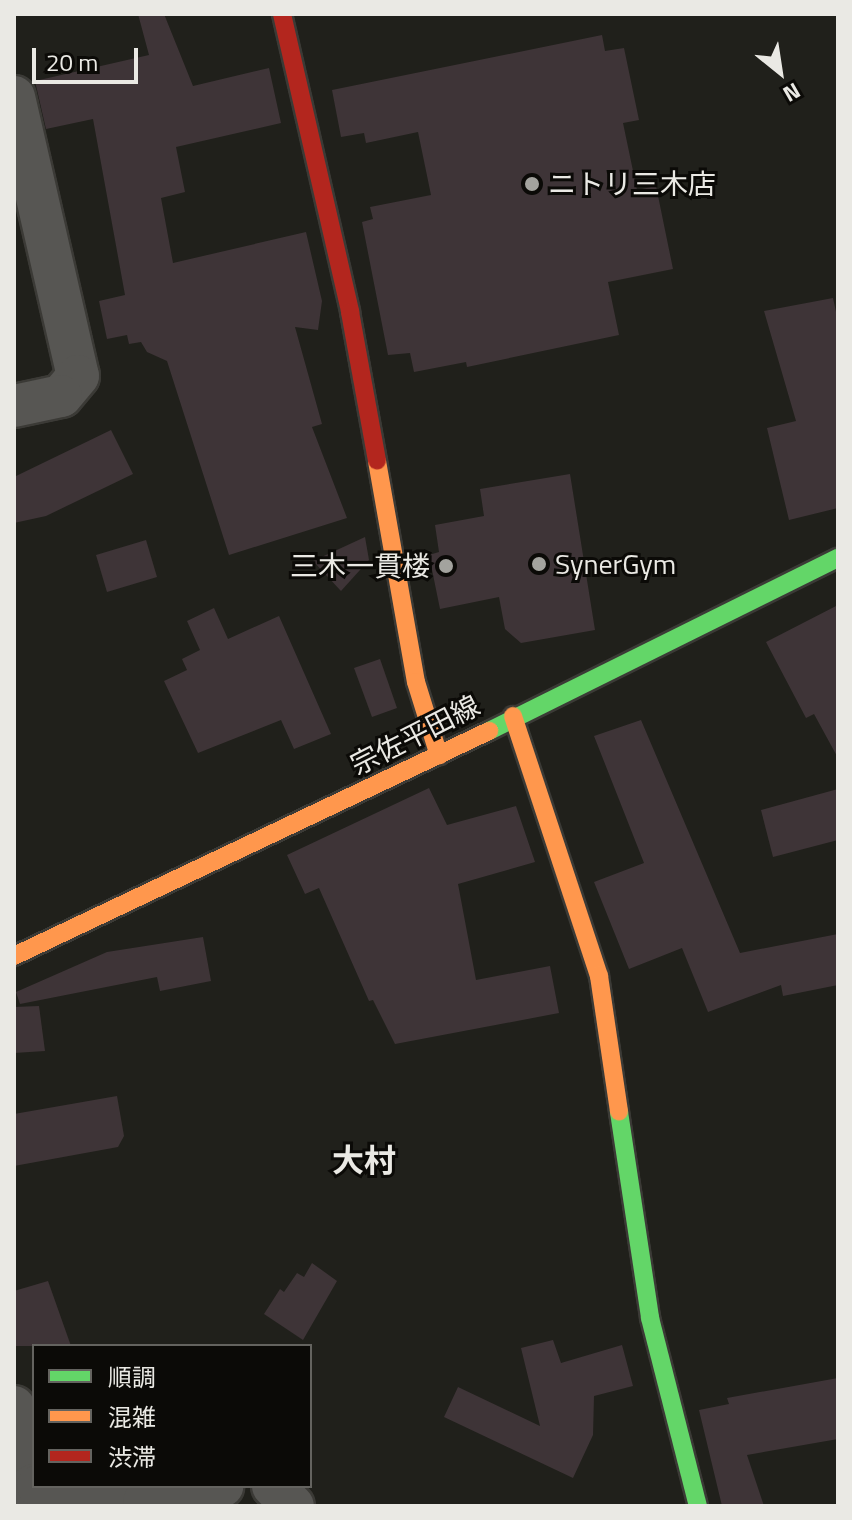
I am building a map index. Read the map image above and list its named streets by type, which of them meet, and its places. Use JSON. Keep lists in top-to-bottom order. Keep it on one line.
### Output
{"streets":{"street":["宗佐平田線"]},"districts":["大村"],"places":["ニトリ三木店","SynerGym","三木一貫楼"],"legend":["順調","混雑","渋滞"],"scale_bar":"20 m","north":"bottom right"}
